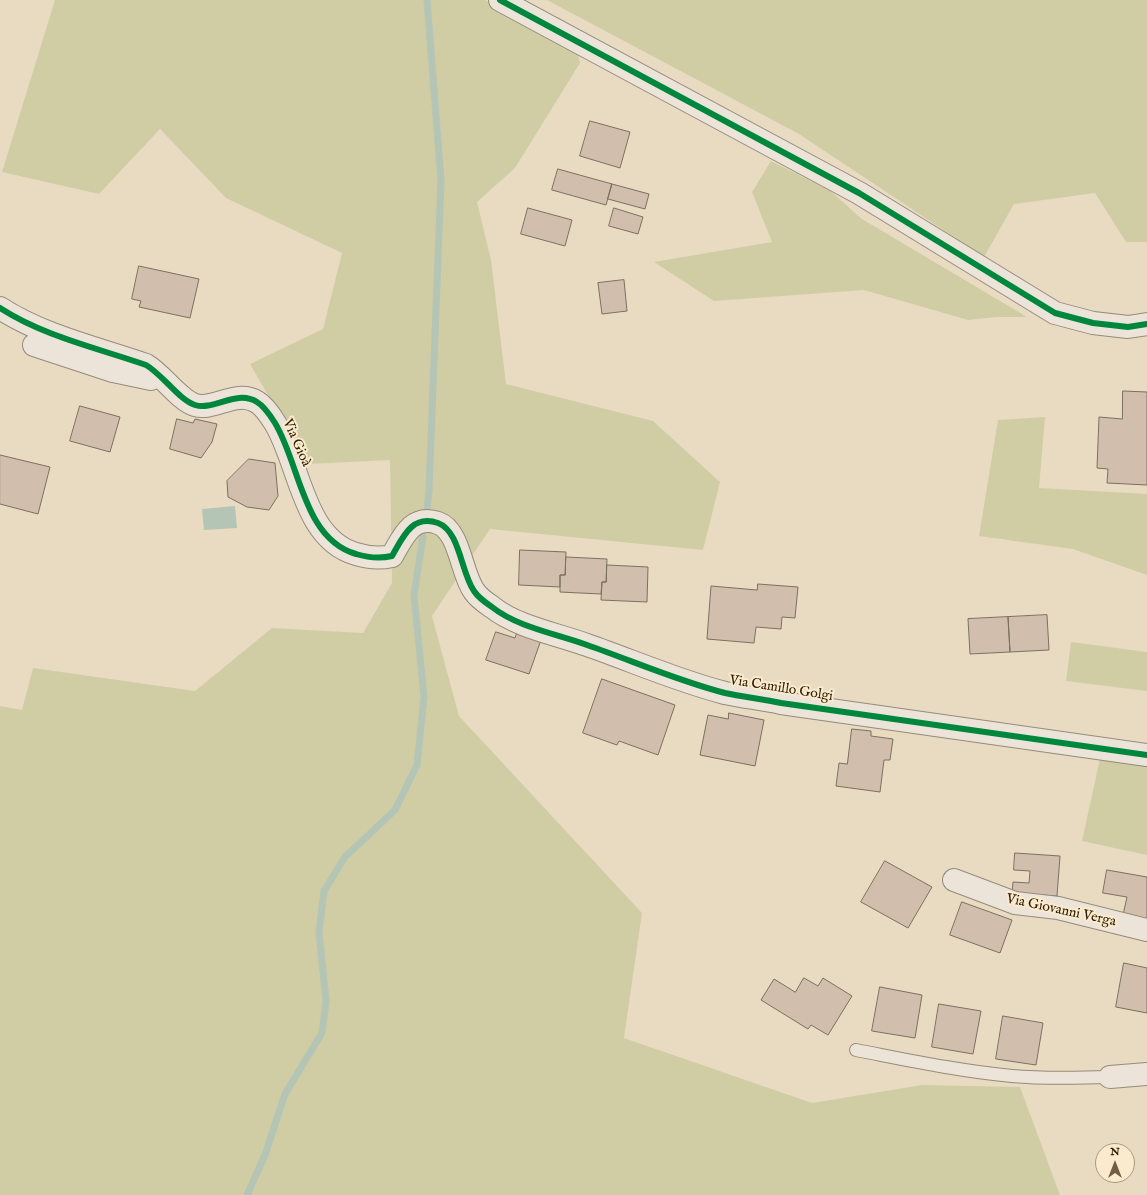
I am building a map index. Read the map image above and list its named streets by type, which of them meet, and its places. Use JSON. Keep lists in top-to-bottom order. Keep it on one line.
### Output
{"streets":{"street":["Via Gioà","Via Camillo Golgi","Via Giovanni Verga"]},"crossings":[["Via Gioà","Via Camillo Golgi"]],"north":"top"}
